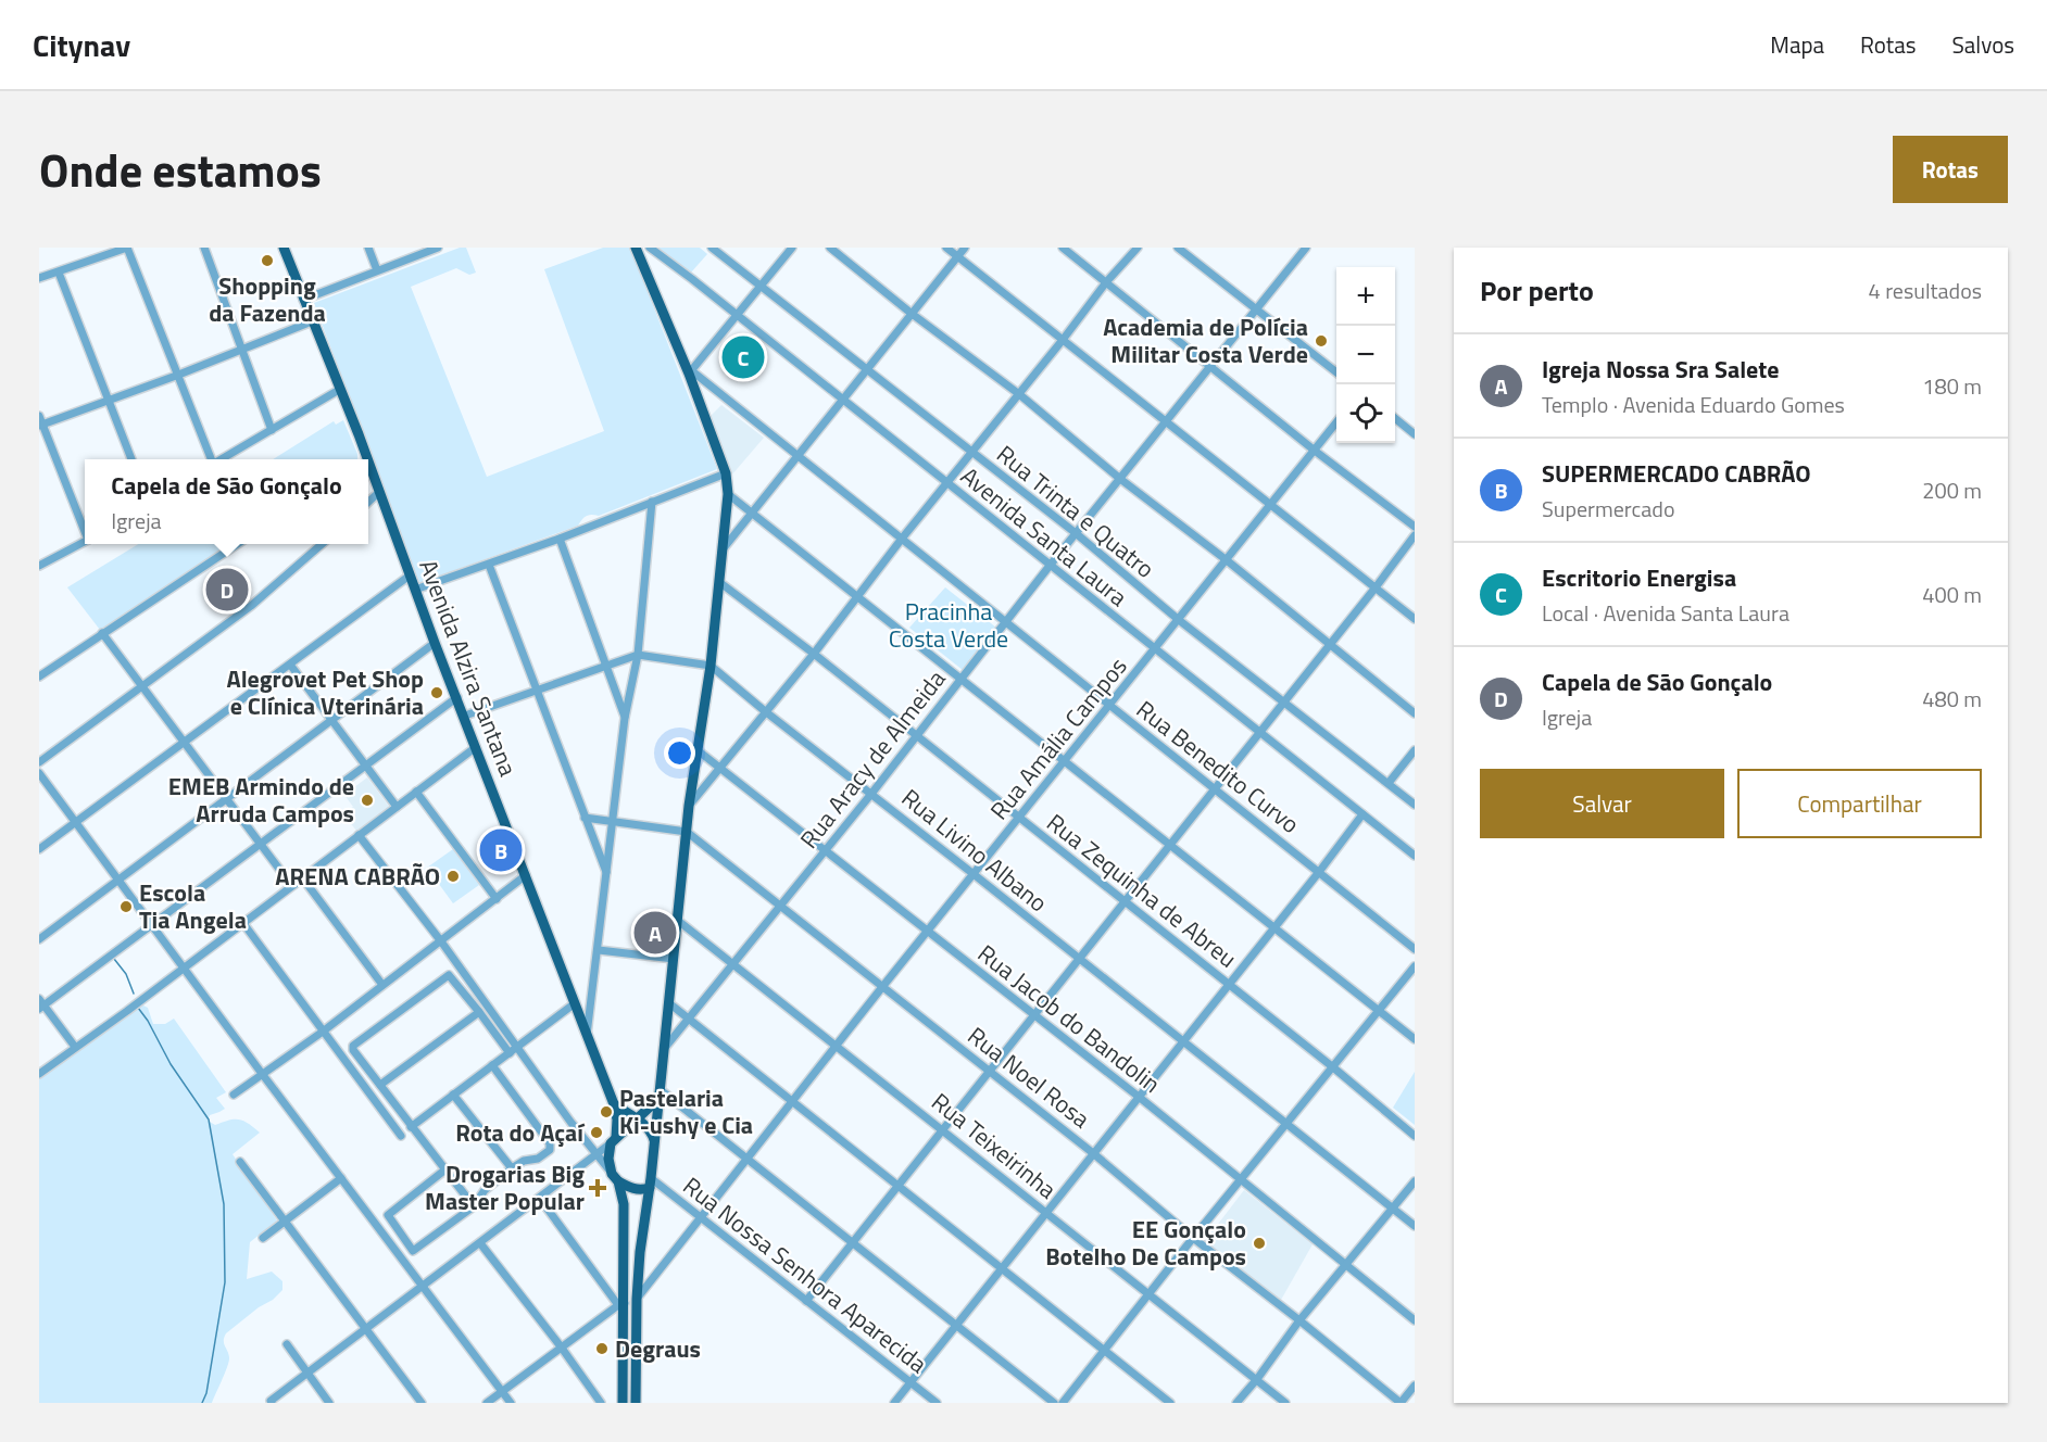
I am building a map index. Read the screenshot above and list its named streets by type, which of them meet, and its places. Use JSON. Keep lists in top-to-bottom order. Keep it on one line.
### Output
{"streets":{"main road":["Avenida Alzira Santana"],"street":["Rua Trinta e Quatro","Avenida Santa Laura","Rua Amália Campos","Rua Aracy de Almeida","Rua Benedito Curvo","Rua Livino Albano","Rua Zequinha de Abreu","Rua Jacob do Bandolin","Rua Noel Rosa","Rua Teixeirinha","Rua Nossa Senhora Aparecida"]},"crossings":[["Rua Trinta e Quatro","Rua Amália Campos"],["Rua Trinta e Quatro","Rua Aracy de Almeida"],["Avenida Santa Laura","Rua Amália Campos"],["Avenida Santa Laura","Rua Aracy de Almeida"],["Avenida Alzira Santana","Rua Nossa Senhora Aparecida"],["Rua Amália Campos","Rua Benedito Curvo"],["Rua Amália Campos","Rua Livino Albano"],["Rua Amália Campos","Rua Zequinha de Abreu"],["Rua Amália Campos","Rua Jacob do Bandolin"],["Rua Amália Campos","Rua Noel Rosa"],["Rua Amália Campos","Rua Teixeirinha"],["Rua Amália Campos","Rua Nossa Senhora Aparecida"],["Rua Aracy de Almeida","Rua Benedito Curvo"],["Rua Aracy de Almeida","Rua Livino Albano"],["Rua Aracy de Almeida","Rua Zequinha de Abreu"],["Rua Aracy de Almeida","Rua Jacob do Bandolin"],["Rua Aracy de Almeida","Rua Noel Rosa"],["Rua Aracy de Almeida","Rua Teixeirinha"]],"parks":["Pracinha Costa Verde"],"places":{"other":["Shopping da Fazenda","Academia de Polícia Militar Costa Verde","Alegrovet Pet Shop e Clínica Vterinária","EMEB Armindo de Arruda Campos","ARENA CABRÃO","Escola Tia Angela","Pastelaria Ki-ushy e Cia","Rota do Açaí","EE Gonçalo Botelho De Campos","Degraus"],"health":["Drogarias Big Master Popular"]},"page":{"header":"Citynav","nav":["Mapa","Rotas","Salvos"],"title":"Onde estamos","buttons":["Rotas",["Salvar","Compartilhar"]],"heading":["Por perto","4 resultados"],"map_buttons":["+","−"],"list":[{"mark":"A","name":"Igreja Nossa Sra Salete","note":"Templo · Avenida Eduardo Gomes","value":"180 m"},{"mark":"B","name":"SUPERMERCADO CABRÃO","note":"Supermercado","value":"200 m"},{"mark":"C","name":"Escritorio Energisa","note":"Local · Avenida Santa Laura","value":"400 m"},{"mark":"D","name":"Capela de São Gonçalo","note":"Igreja","value":"480 m"}],"pins":["C","D","B","A"],"popup":["Capela de São Gonçalo","Igreja"]}}
